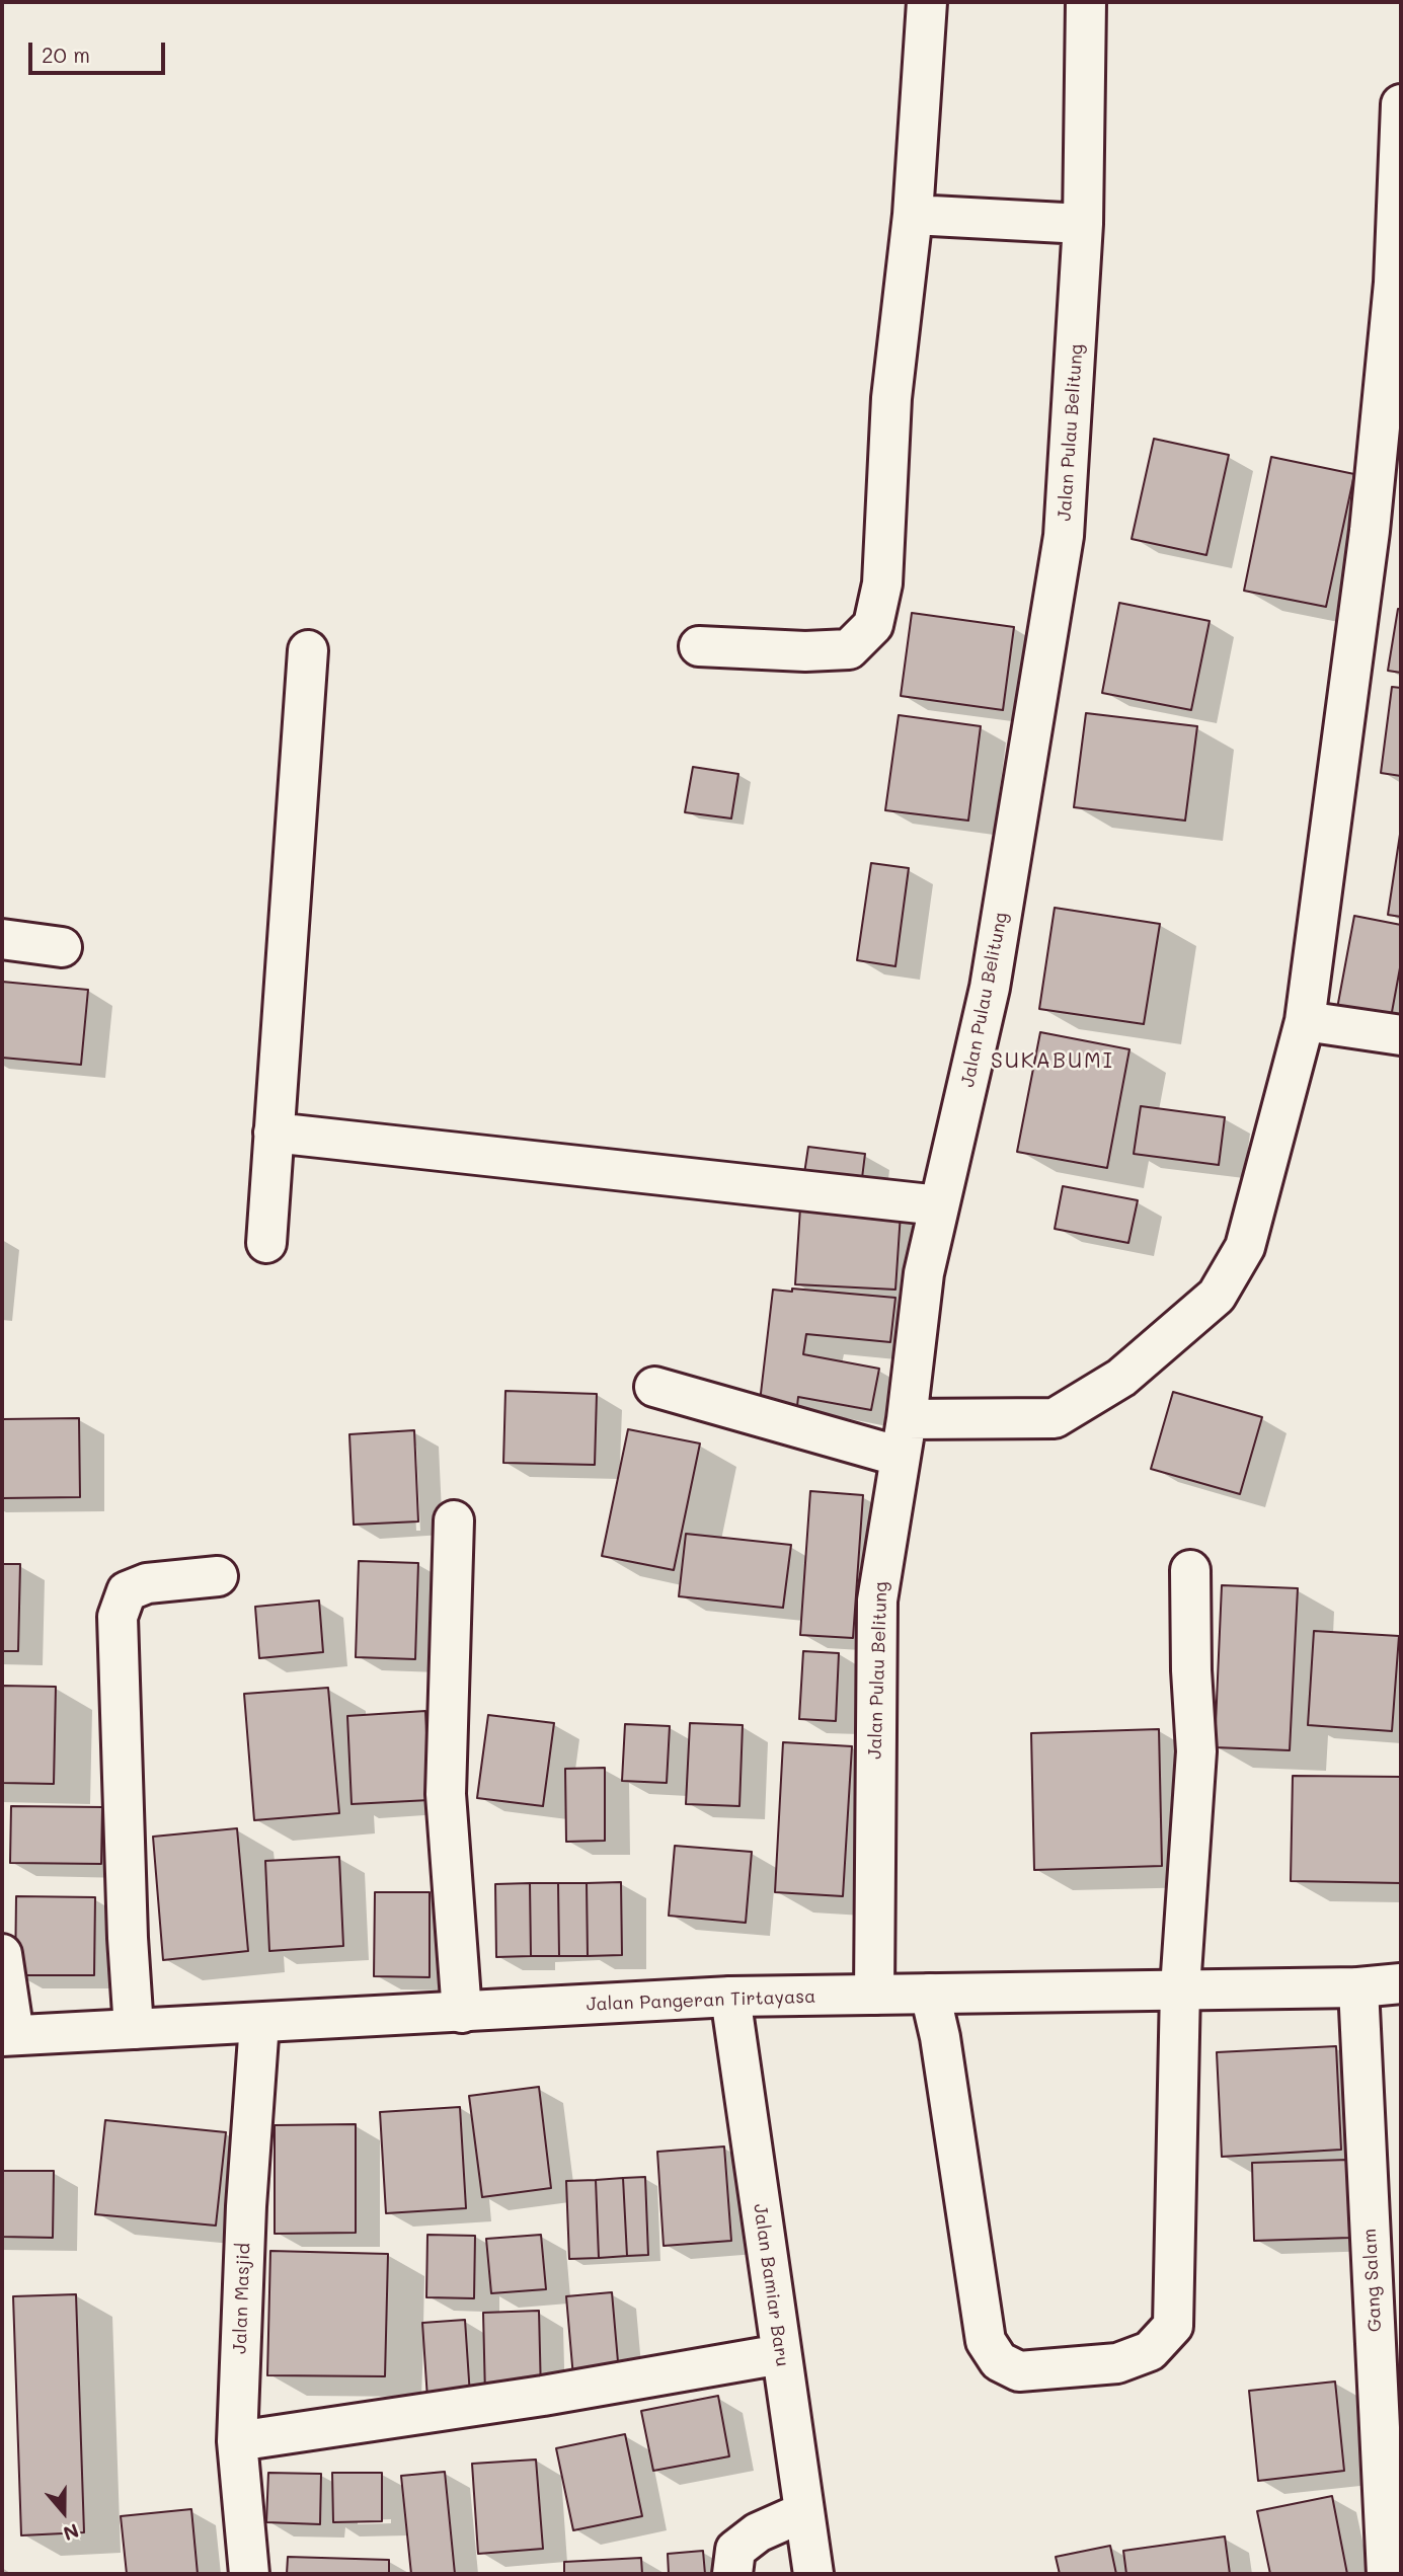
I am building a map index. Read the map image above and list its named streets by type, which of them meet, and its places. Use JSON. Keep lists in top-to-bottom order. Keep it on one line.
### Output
{"streets":{"street":["Jalan Pulau Belitung","Jalan Pangeran Tirtayasa","Gang Salam","Jalan Bamiar Baru","Jalan Masjid"]},"crossings":[["Jalan Pulau Belitung","Jalan Pangeran Tirtayasa"],["Jalan Pangeran Tirtayasa","Gang Salam"],["Jalan Pangeran Tirtayasa","Jalan Bamiar Baru"],["Jalan Pangeran Tirtayasa","Jalan Masjid"]],"districts":["SUKABUMI"],"scale_bar":"20 m","north":"bottom"}
